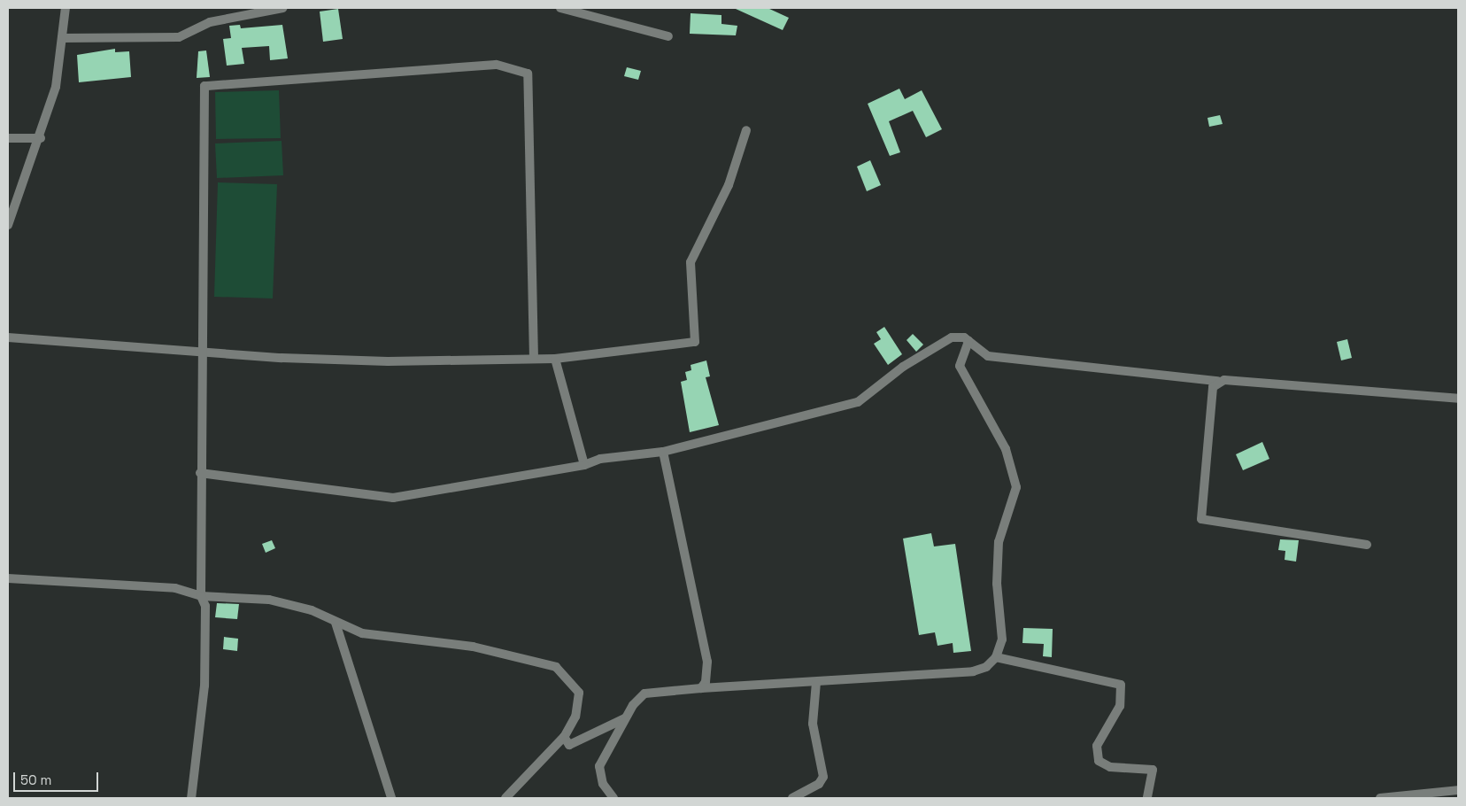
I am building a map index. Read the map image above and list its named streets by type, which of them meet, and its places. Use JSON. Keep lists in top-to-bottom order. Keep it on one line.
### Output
{"scale_bar":"50 m"}
